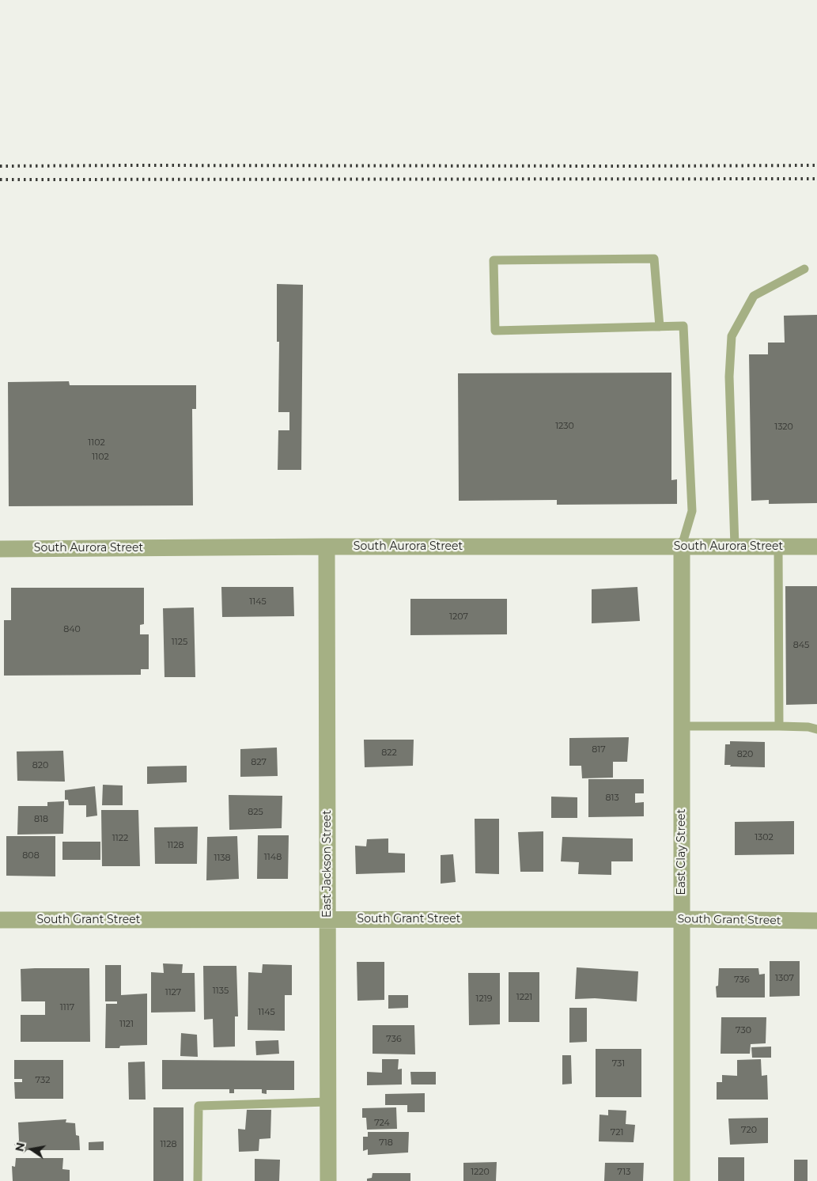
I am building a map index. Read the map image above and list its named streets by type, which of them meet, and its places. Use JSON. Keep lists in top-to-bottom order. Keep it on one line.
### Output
{"streets":{"street":["South Aurora Street","East Clay Street","East Jackson Street","South Grant Street"]},"crossings":[["South Aurora Street","East Clay Street"],["South Aurora Street","East Jackson Street"],["East Clay Street","South Grant Street"],["East Jackson Street","South Grant Street"]],"house_numbers":["1230","1320","1102","1102","1145","1207","840","1125","845","817","822","820","827","820","813","825","818","1302","1122","1128","808","1148","1138","1307","736","1135","1127","1221","1219","1117","1145","1121","730","736","731","732","724","720","721","718","1128","1220","713"],"north":"left"}
